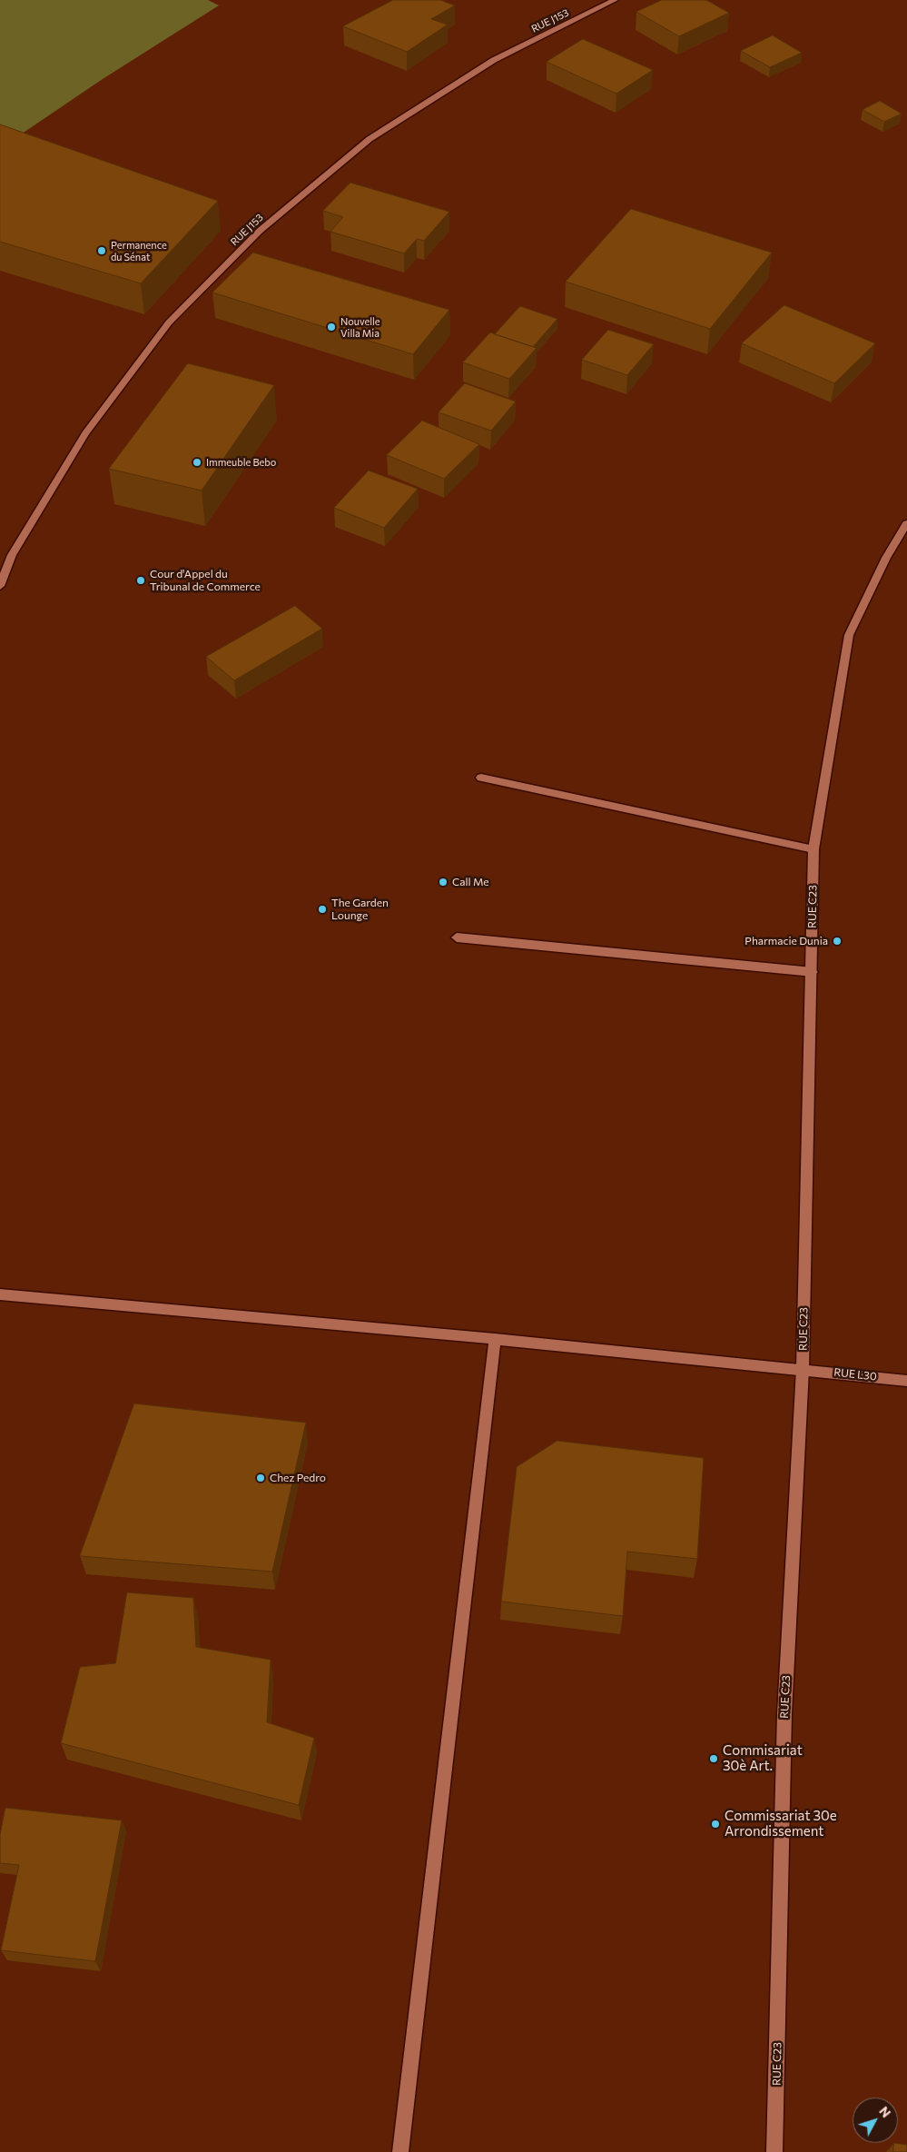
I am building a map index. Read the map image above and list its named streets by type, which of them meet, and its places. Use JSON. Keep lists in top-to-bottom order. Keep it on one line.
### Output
{"streets":{"street":["RUE J153","RUE C23","RUE L30"]},"crossings":[["RUE C23","RUE L30"]],"places":["Permanence du Sénat","Nouvelle Villa Mia","Immeuble Bebo","Cour d'Appel du Tribunal de Commerce","Call Me","The Garden Lounge","Pharmacie Dunia","Chez Pedro","Commisariat 30è Art.","Commissariat 30e Arrondissement"],"north":"top right"}
